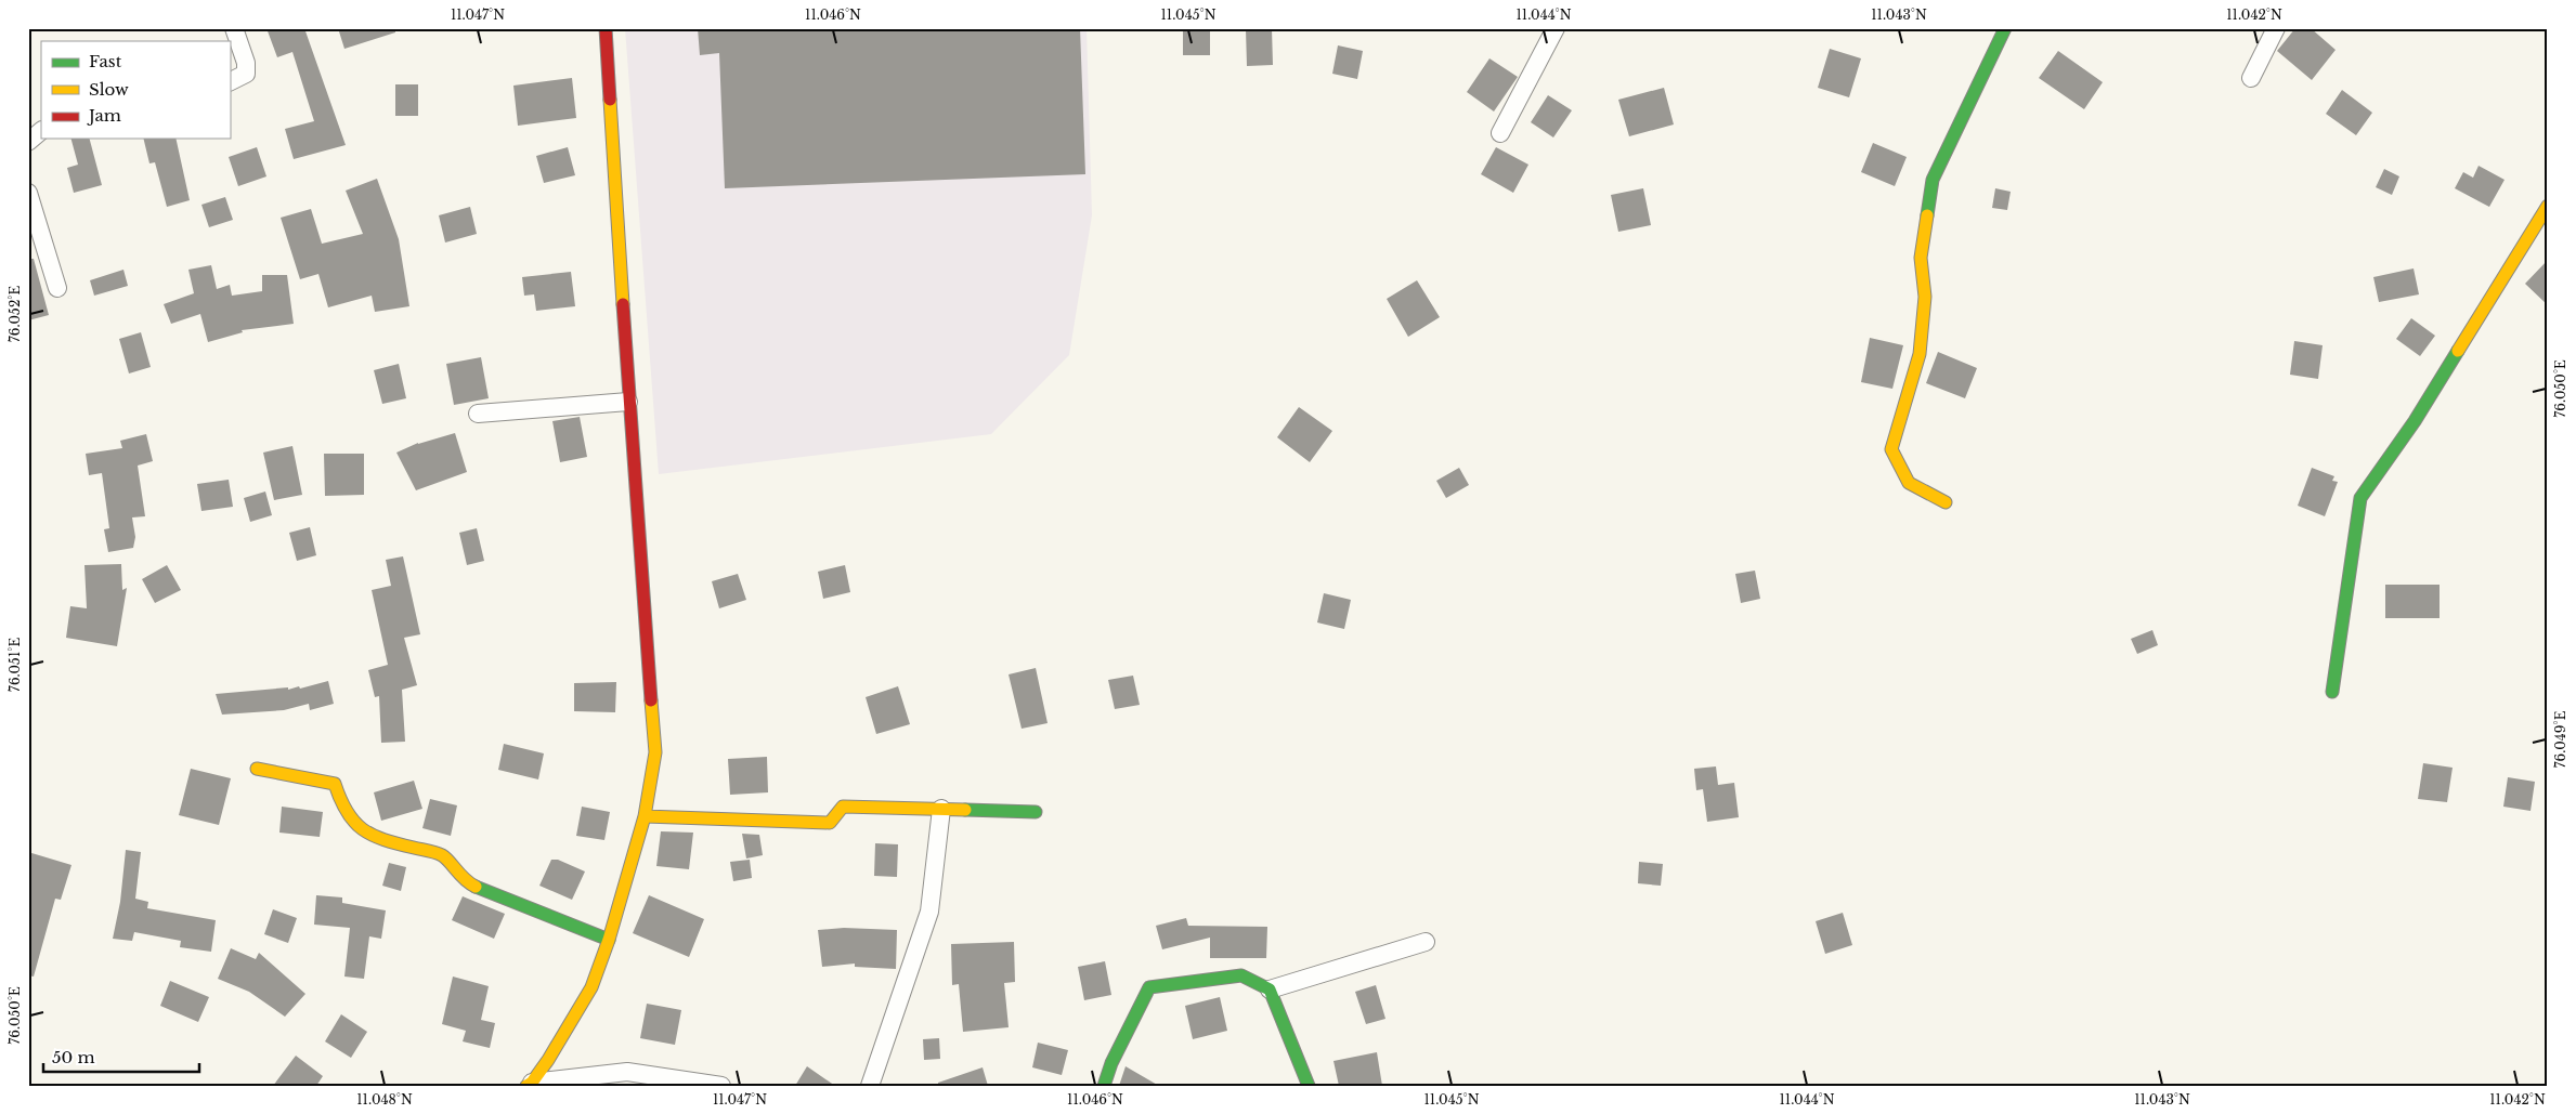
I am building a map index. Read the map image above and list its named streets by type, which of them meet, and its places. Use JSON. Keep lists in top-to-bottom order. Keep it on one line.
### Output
{"legend":["Fast","Slow","Jam"],"scale_bar":"50 m","coordinates":["11.047°N","11.046°N","11.045°N","11.044°N","11.043°N","11.042°N","76.052°E","76.050°E","76.051°E","76.049°E","11.048°N"]}
